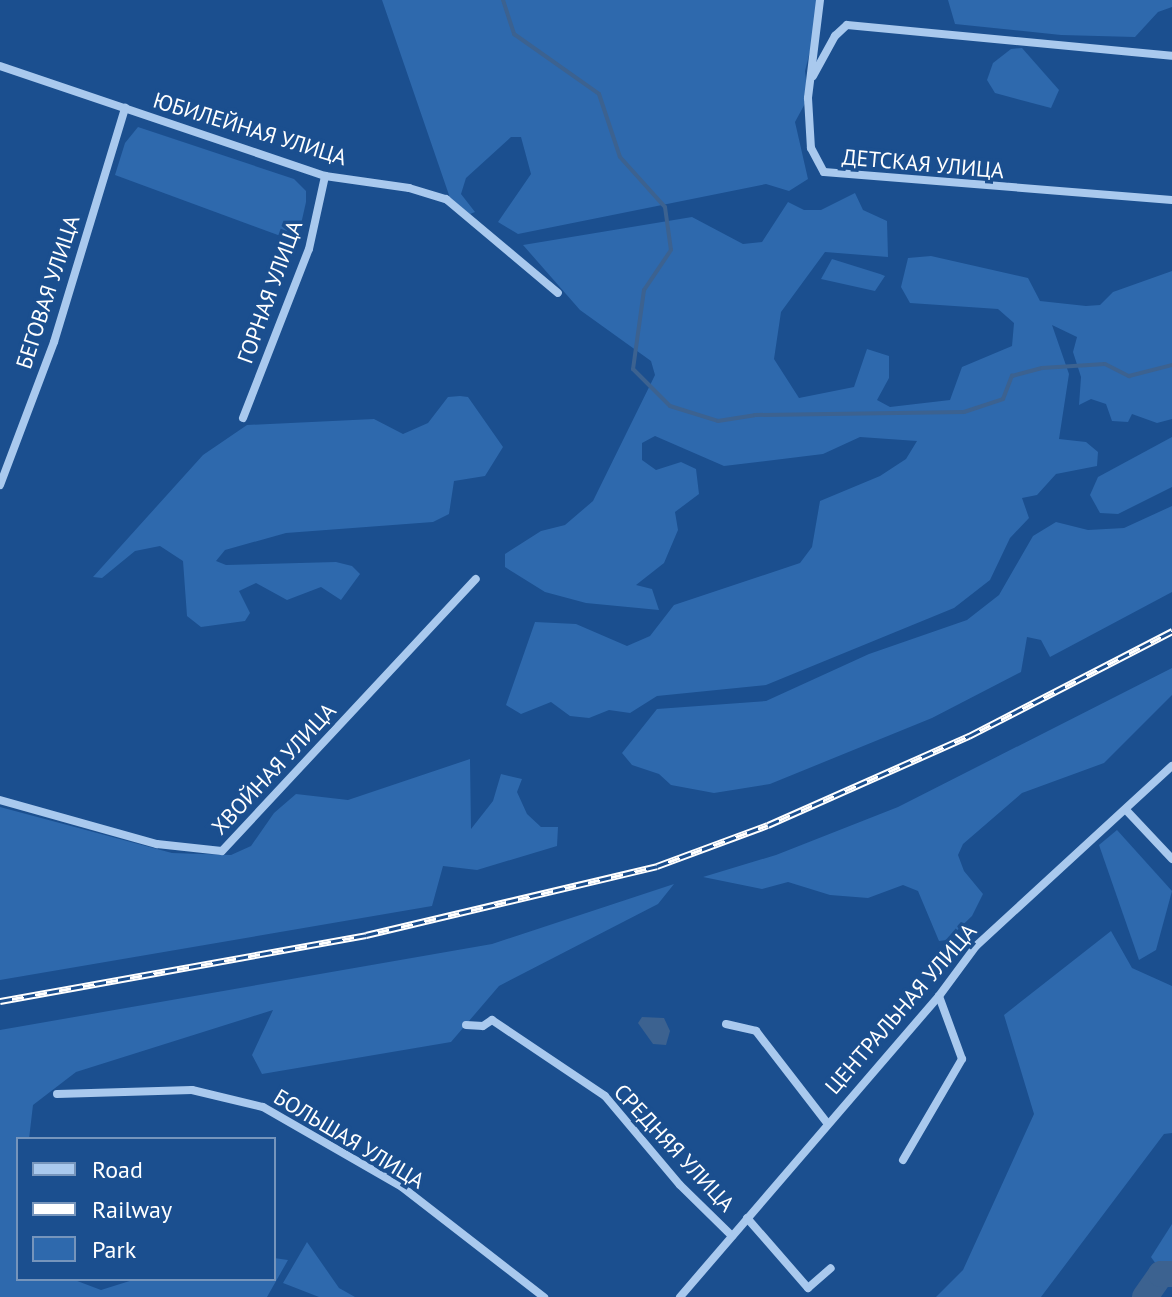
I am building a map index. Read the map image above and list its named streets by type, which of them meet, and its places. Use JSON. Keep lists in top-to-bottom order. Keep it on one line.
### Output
{"streets":{"street":["ЮБИЛЕЙНАЯ УЛИЦА","ДЕТСКАЯ УЛИЦА","БЕГОВАЯ УЛИЦА","ГОРНАЯ УЛИЦА","ХВОЙНАЯ УЛИЦА","ЦЕНТРАЛЬНАЯ УЛИЦА","БОЛЬШАЯ УЛИЦА","СРЕДНЯЯ УЛИЦА"]},"crossings":[["ЮБИЛЕЙНАЯ УЛИЦА","БЕГОВАЯ УЛИЦА"],["ЮБИЛЕЙНАЯ УЛИЦА","ГОРНАЯ УЛИЦА"],["ЦЕНТРАЛЬНАЯ УЛИЦА","СРЕДНЯЯ УЛИЦА"]],"legend":["Road","Railway","Park"]}
